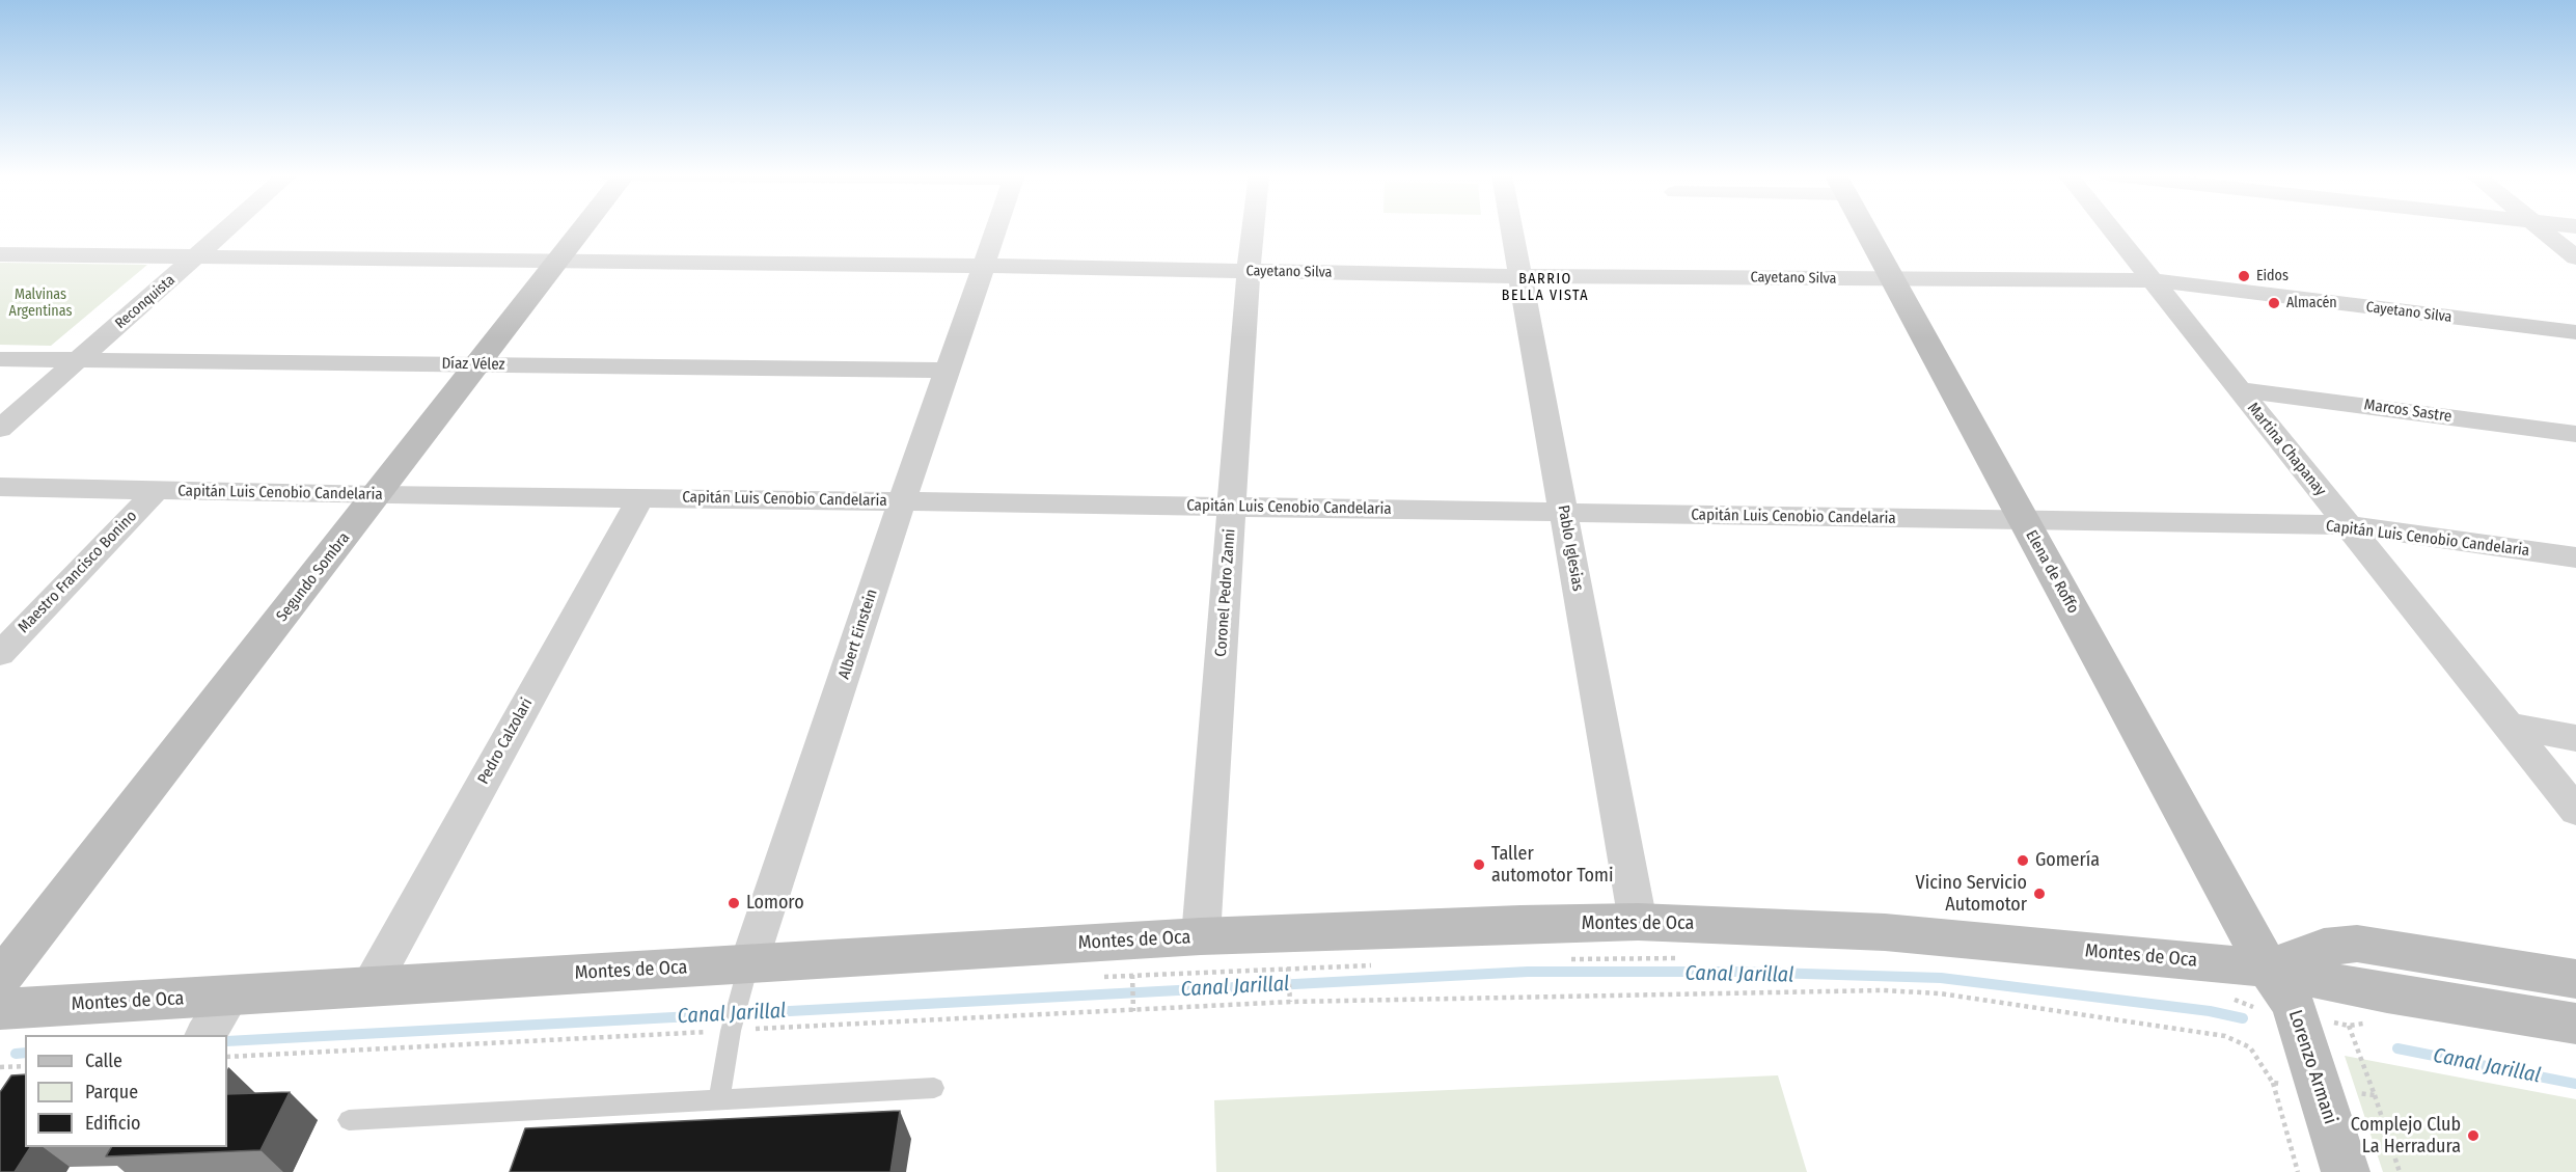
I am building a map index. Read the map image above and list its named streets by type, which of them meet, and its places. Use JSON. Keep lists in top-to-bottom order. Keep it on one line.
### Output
{"streets":{"street":["Cayetano Silva","Reconquista","Díaz Vélez","Marcos Sastre","Martina Chapanay","Capitán Luis Cenobio Candelaria","Pablo Iglesias","Maestro Francisco Bonino","Elena de Roffo","Segundo Sombra","Coronel Pedro Zanni","Albert Einstein","Pedro Calzolari","Montes de Oca","Lorenzo Armani"]},"crossings":[["Cayetano Silva","Reconquista"],["Cayetano Silva","Martina Chapanay"],["Cayetano Silva","Pablo Iglesias"],["Cayetano Silva","Elena de Roffo"],["Cayetano Silva","Segundo Sombra"],["Cayetano Silva","Coronel Pedro Zanni"],["Cayetano Silva","Albert Einstein"],["Reconquista","Díaz Vélez"],["Díaz Vélez","Segundo Sombra"],["Díaz Vélez","Albert Einstein"],["Marcos Sastre","Martina Chapanay"],["Martina Chapanay","Capitán Luis Cenobio Candelaria"],["Capitán Luis Cenobio Candelaria","Pablo Iglesias"],["Capitán Luis Cenobio Candelaria","Maestro Francisco Bonino"],["Capitán Luis Cenobio Candelaria","Elena de Roffo"],["Capitán Luis Cenobio Candelaria","Segundo Sombra"],["Capitán Luis Cenobio Candelaria","Coronel Pedro Zanni"],["Capitán Luis Cenobio Candelaria","Albert Einstein"],["Capitán Luis Cenobio Candelaria","Pedro Calzolari"],["Pablo Iglesias","Montes de Oca"],["Elena de Roffo","Montes de Oca"],["Elena de Roffo","Lorenzo Armani"],["Coronel Pedro Zanni","Montes de Oca"],["Albert Einstein","Montes de Oca"],["Pedro Calzolari","Montes de Oca"],["Montes de Oca","Lorenzo Armani"]],"districts":["BARRIO BELLA VISTA"],"water":["Canal Jarillal"],"parks":["Malvinas Argentinas"],"places":["Eidos","Almacén","Gomería","Taller automotor Tomi","Vicino Servicio Automotor","Lomoro","Complejo Club La Herradura"],"legend":["Calle","Parque","Edificio"]}
